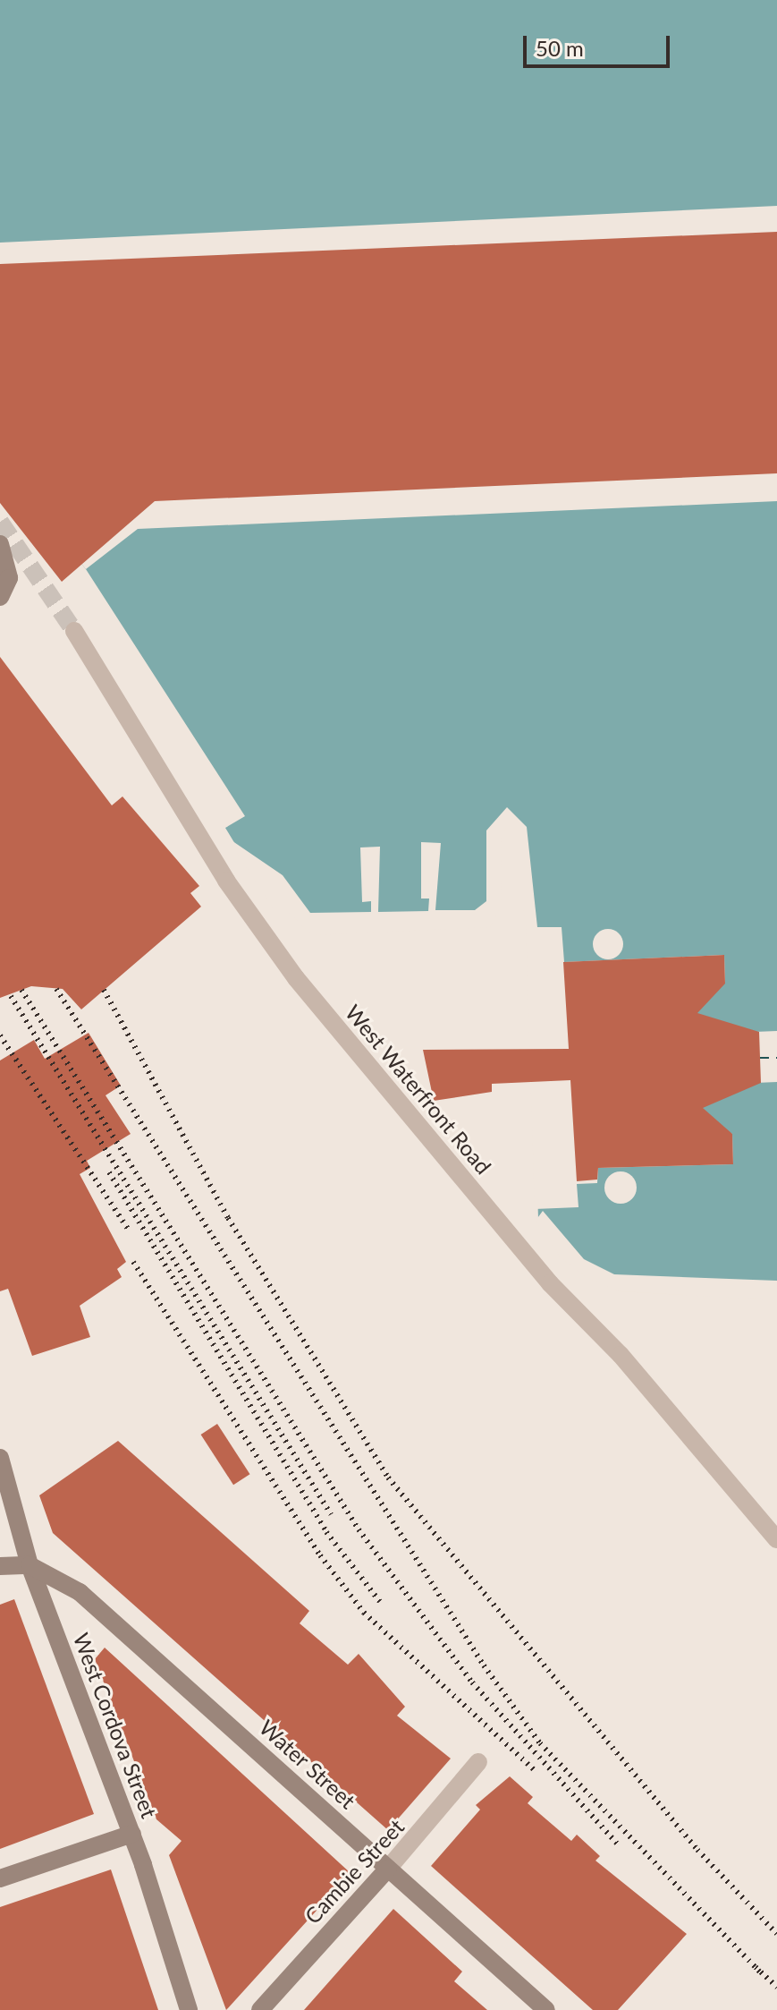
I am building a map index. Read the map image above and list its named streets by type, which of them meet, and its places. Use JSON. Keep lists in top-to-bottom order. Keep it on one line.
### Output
{"streets":{"main road":["West Cordova Street","Water Street","Cambie Street"],"street":["West Waterfront Road"]},"crossings":[["West Cordova Street","Water Street"],["Water Street","Cambie Street"]],"scale_bar":"50 m"}
